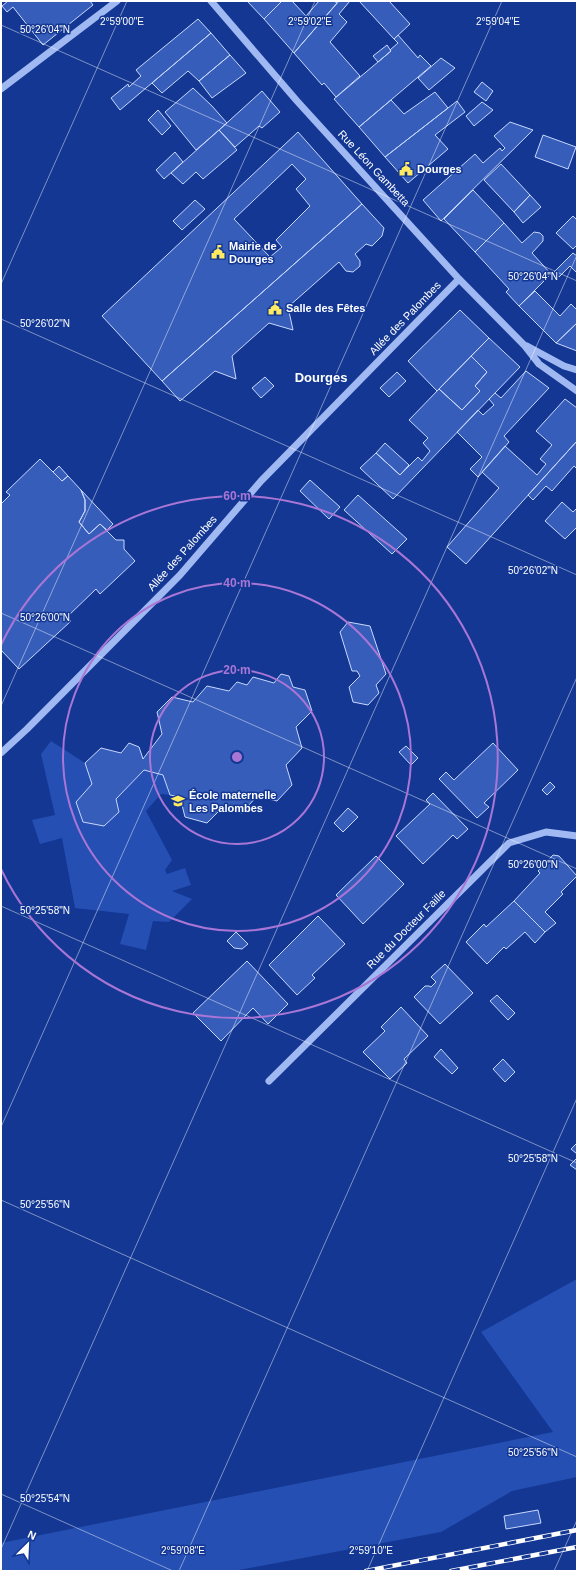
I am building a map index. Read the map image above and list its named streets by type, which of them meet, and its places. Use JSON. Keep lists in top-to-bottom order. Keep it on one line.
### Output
{"streets":{"street":["Rue Léon Gambetta","Allée des Palombes","Rue du Docteur Faille"]},"crossings":[["Rue Léon Gambetta","Allée des Palombes"]],"districts":["Dourges"],"places":{"public building":["Dourges","Mairie de Dourges","Salle des Fêtes"],"school or university":["École maternelle Les Palombes"]},"north":"top right","coordinates":["2°59'02\"E","2°59'00\"E","2°59'04\"E","50°26'04\"N","50°26'02\"N","50°26'00\"N","50°25'58\"N","50°25'56\"N","50°25'54\"N","2°59'08\"E","2°59'10\"E"],"rings":["60 m","40 m","20 m"]}
